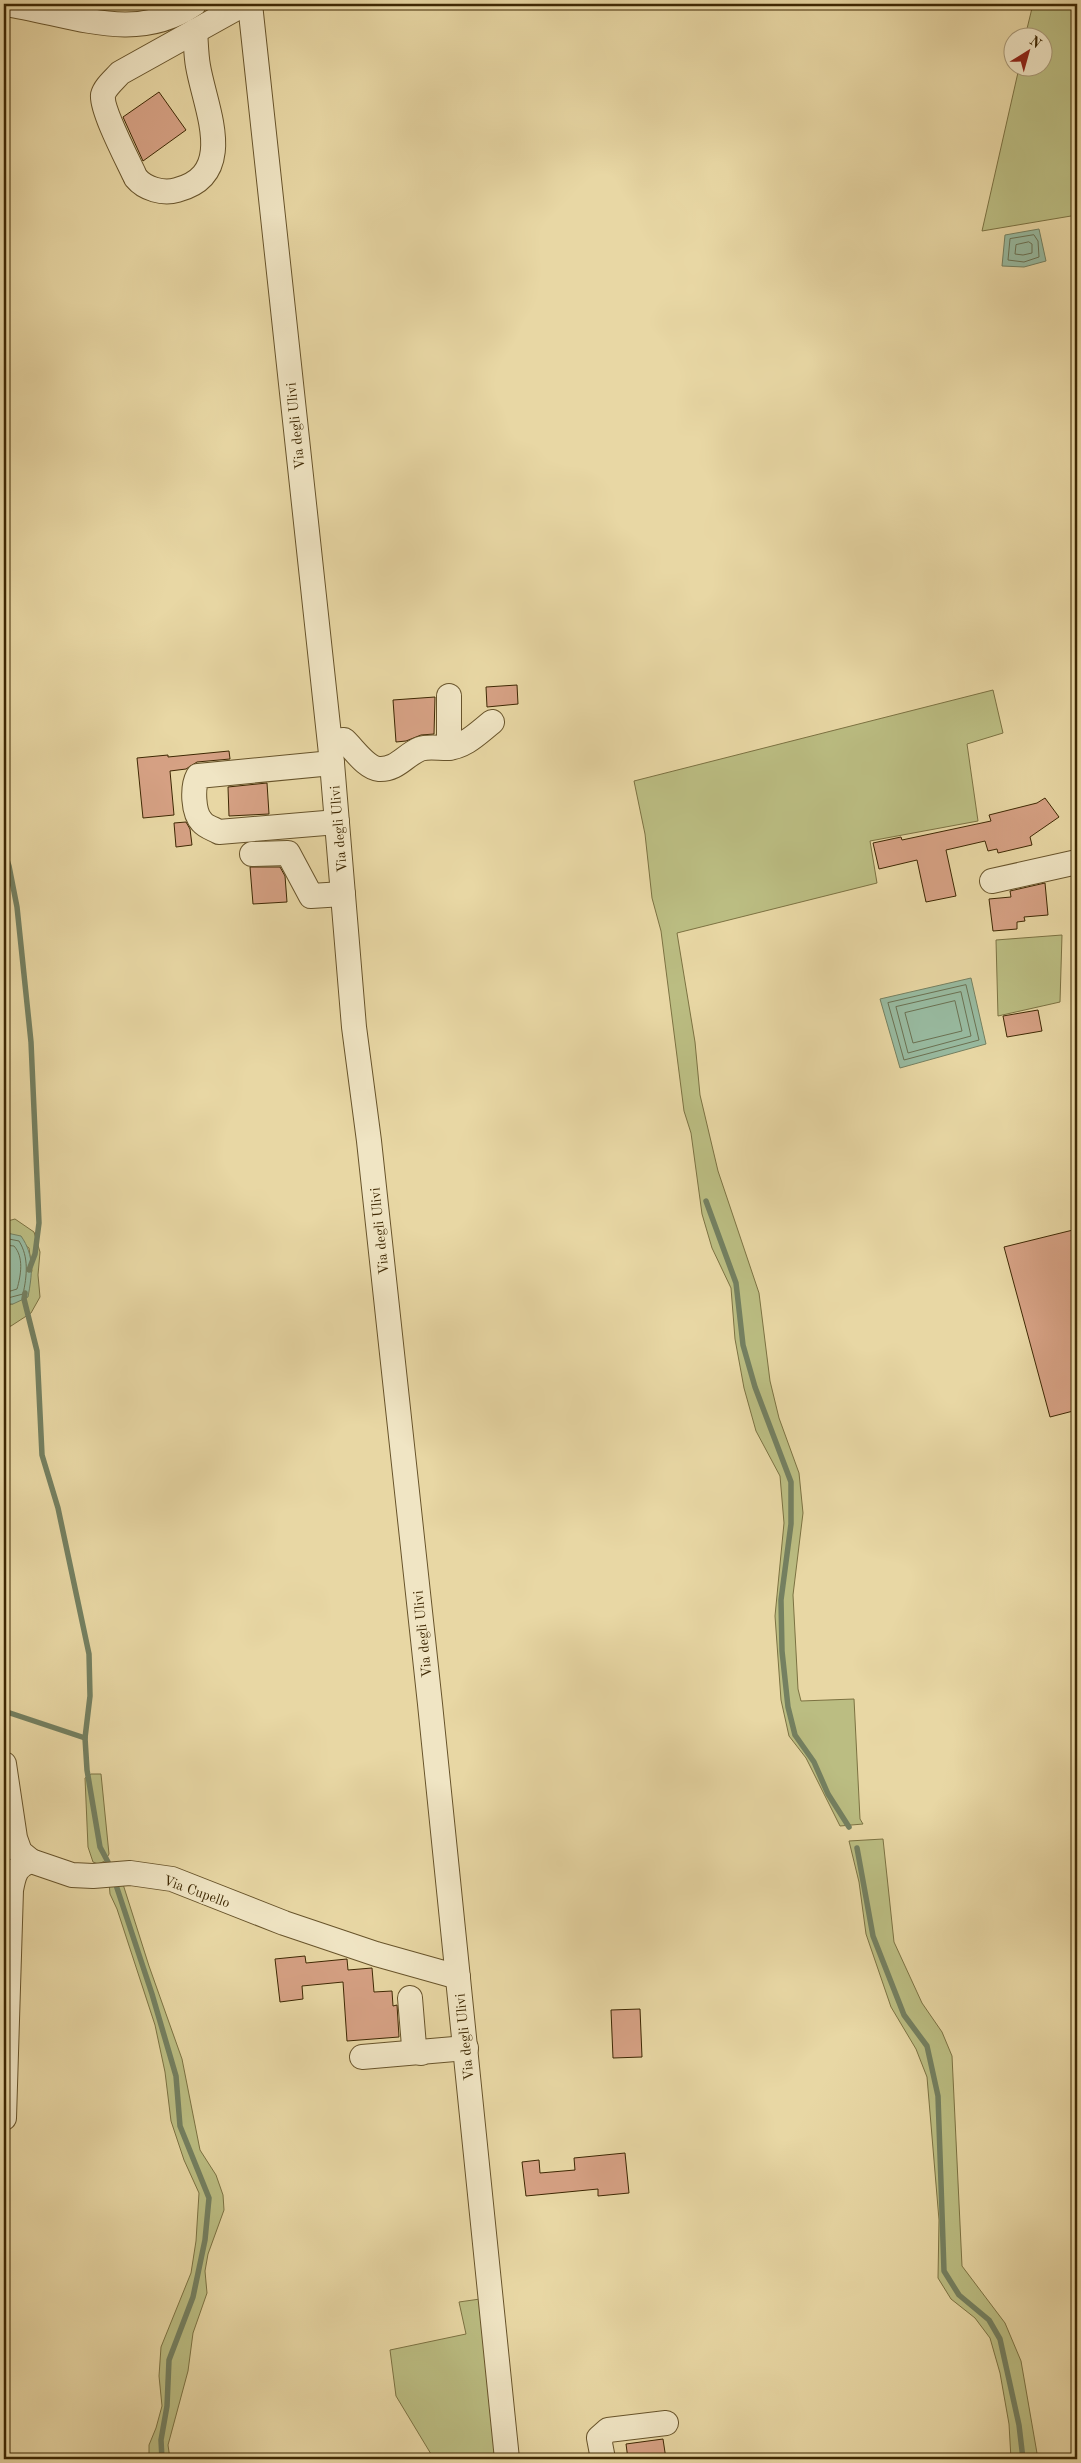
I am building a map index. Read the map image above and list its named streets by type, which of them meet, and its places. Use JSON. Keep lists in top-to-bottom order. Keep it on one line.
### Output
{"streets":{"street":["Via degli Ulivi","Via Cupello"]},"crossings":[["Via degli Ulivi","Via Cupello"]],"north":"top right"}
